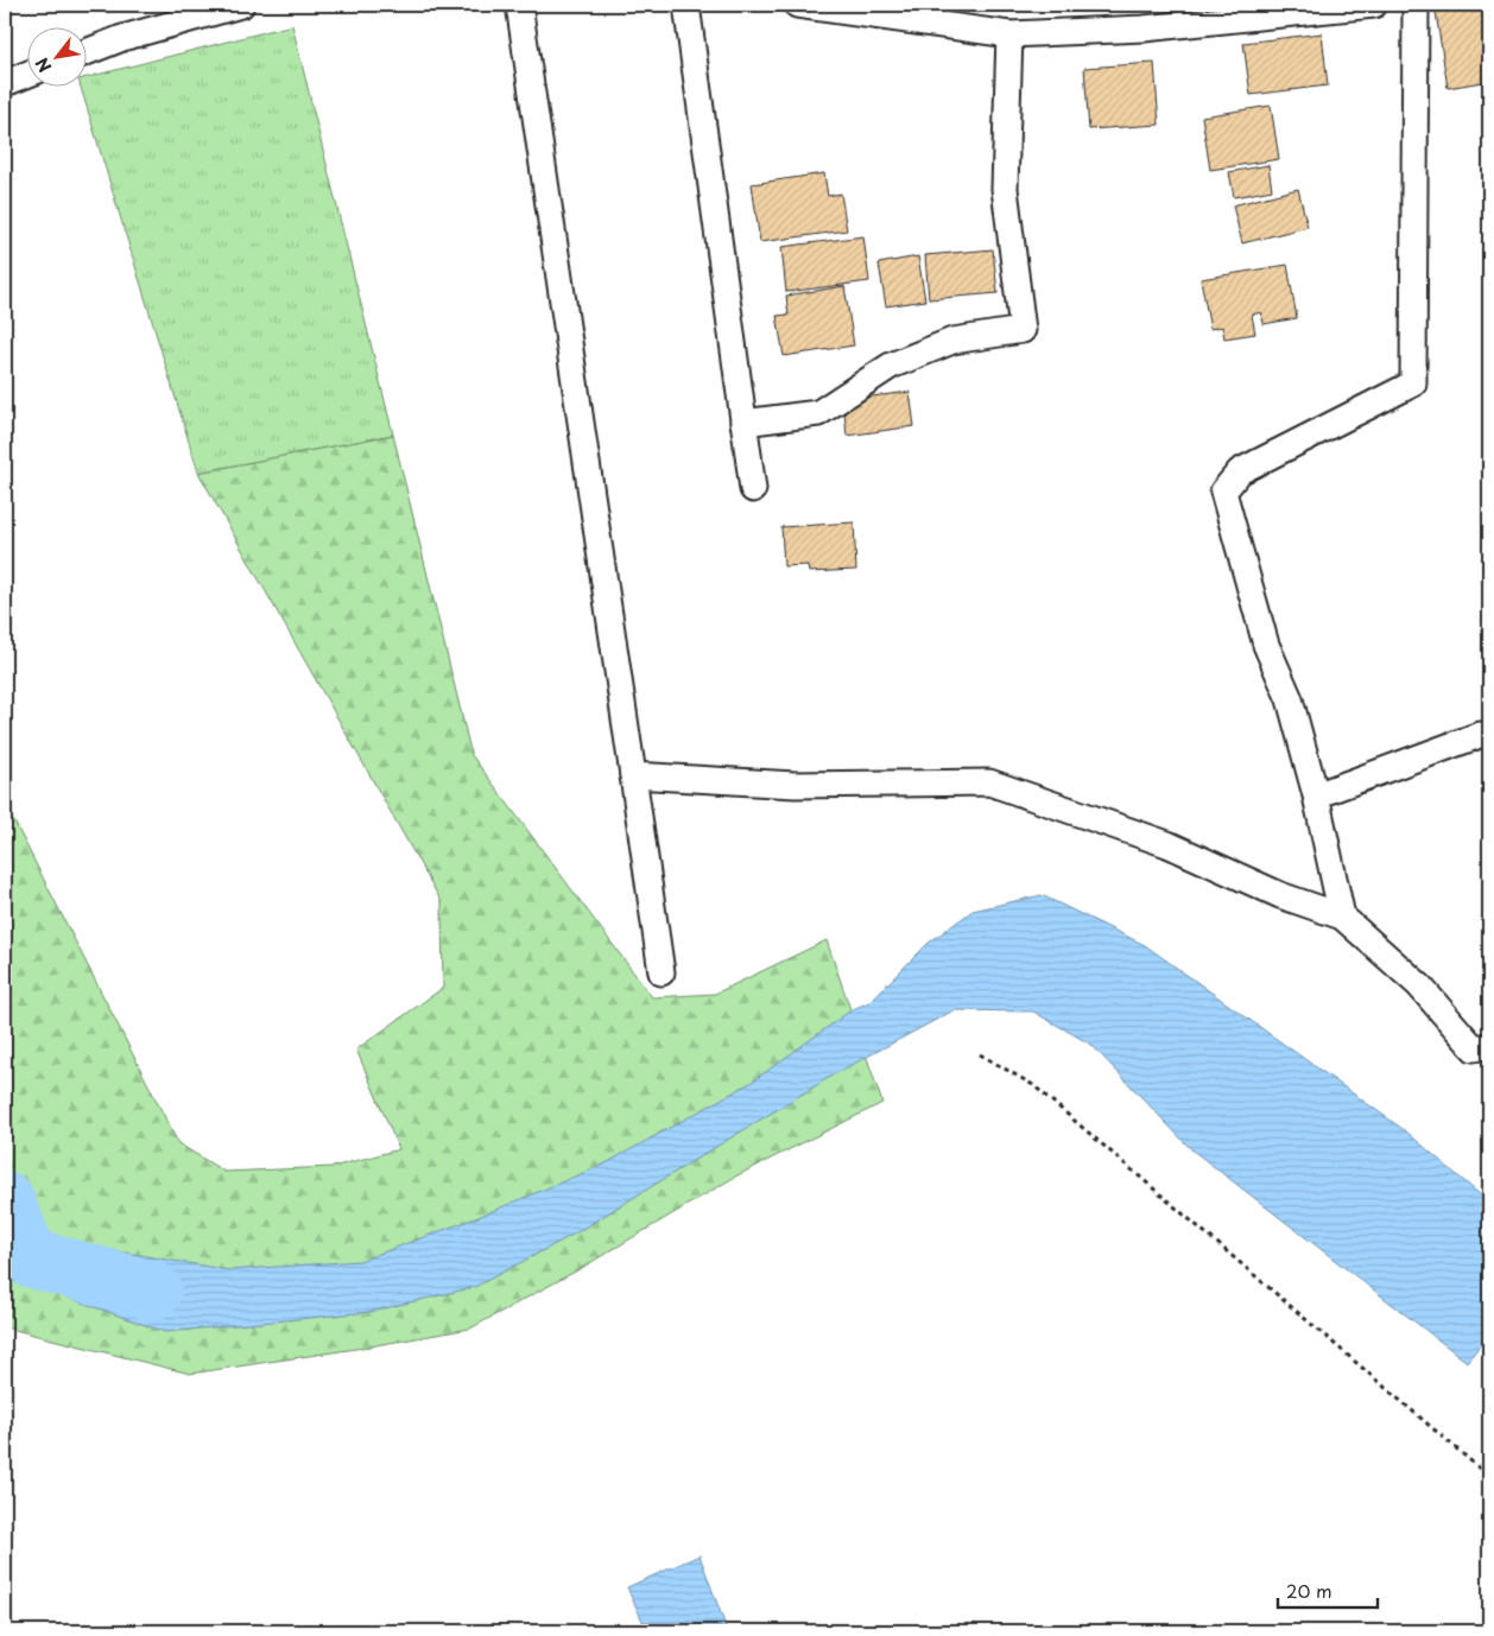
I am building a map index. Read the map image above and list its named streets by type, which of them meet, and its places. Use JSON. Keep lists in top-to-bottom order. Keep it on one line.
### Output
{"scale_bar":"20 m","north":"bottom left"}
